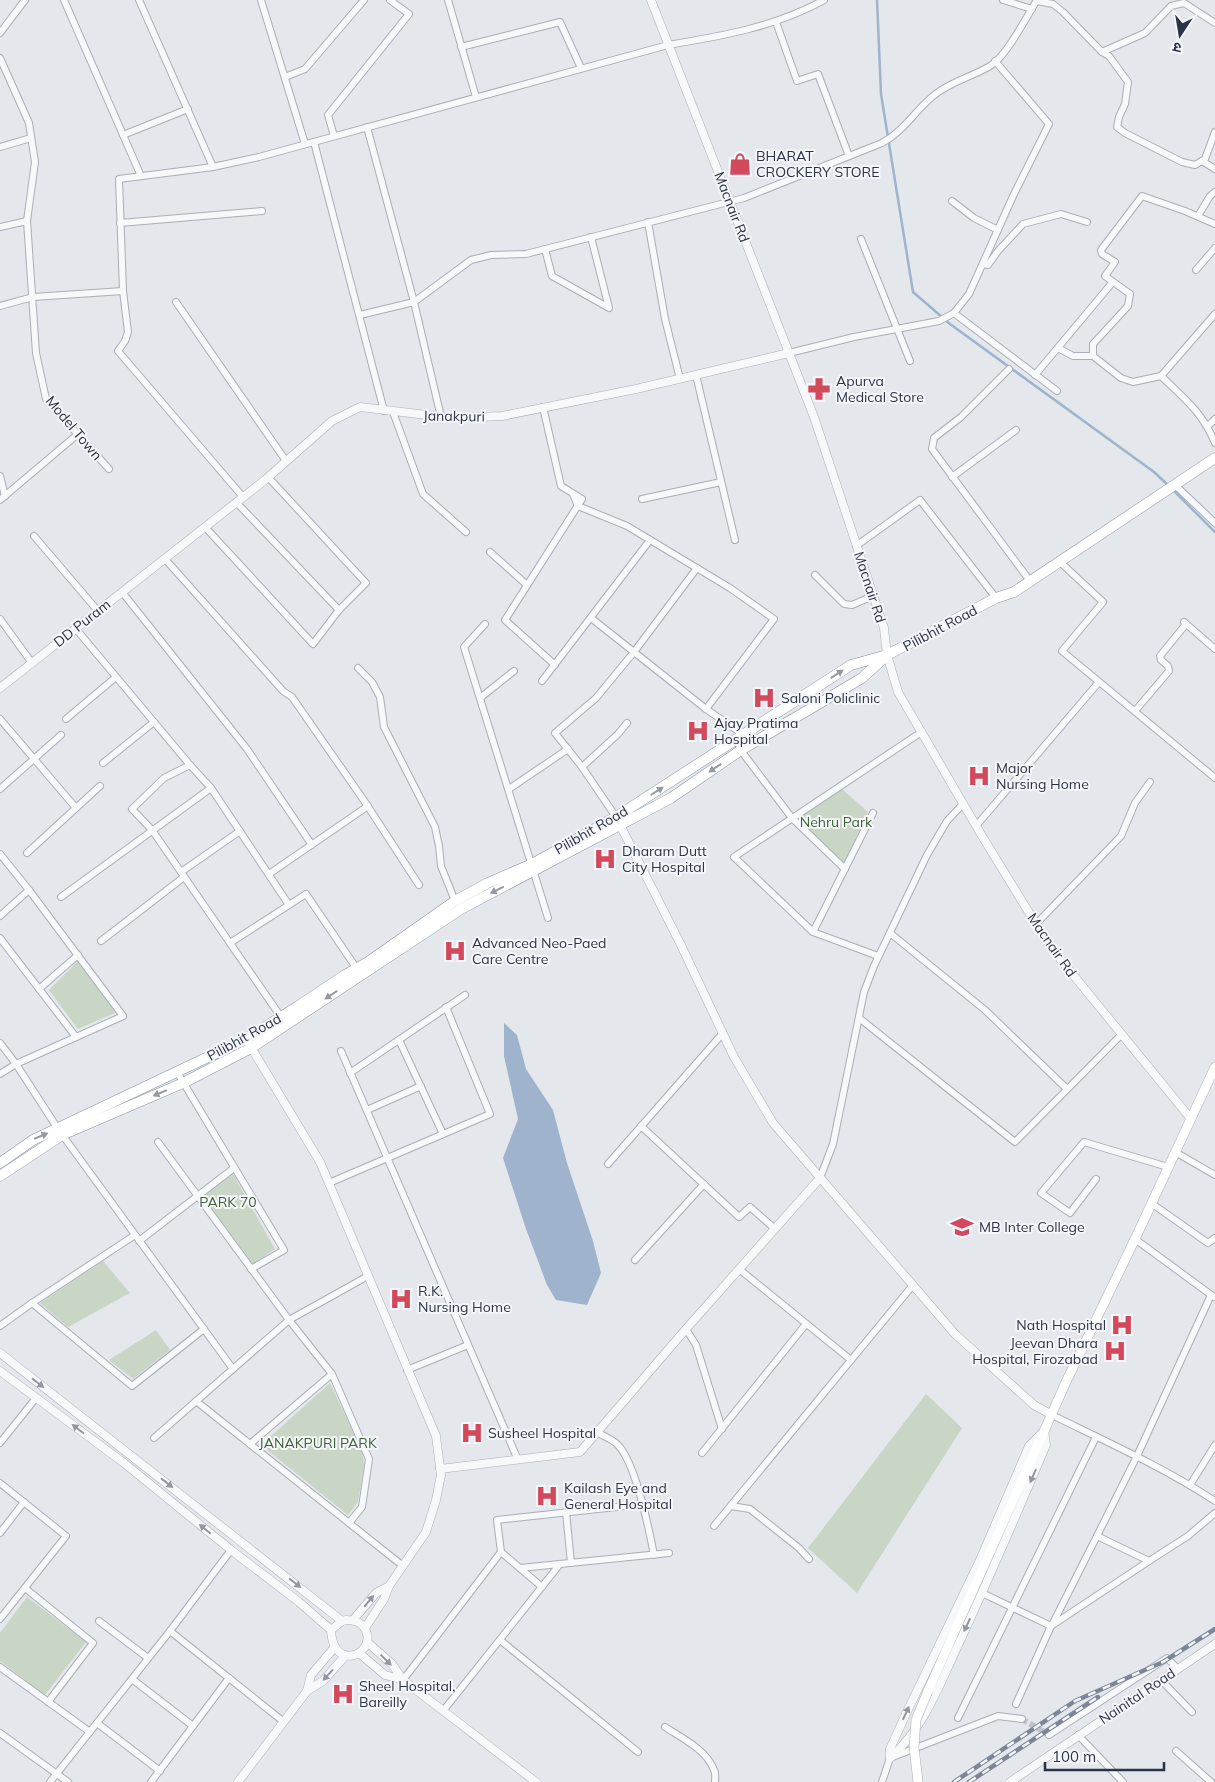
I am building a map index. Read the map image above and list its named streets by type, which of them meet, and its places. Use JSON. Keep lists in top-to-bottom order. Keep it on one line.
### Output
{"streets":{"highway":["Pilibhit Road"],"street":["Macnair Rd","Janakpuri","Model Town","DD Puram","Nainital Road"]},"crossings":[["Macnair Rd","Janakpuri"],["Macnair Rd","Pilibhit Road"],["Janakpuri","DD Puram"]],"parks":["Nehru Park","PARK 70","JANAKPURI PARK"],"places":{"shop":["BHARAT CROCKERY STORE"],"pharmacy":["Apurva Medical Store"],"hospital":["Saloni Policlinic","Ajay Pratima Hospital","Major Nursing Home","Dharam Dutt City Hospital","Advanced Neo-Paed Care Centre","R.K. Nursing Home","Nath Hospital","Jeevan Dhara Hospital, Firozabad","Susheel Hospital","Kailash Eye and General Hospital","Sheel Hospital, Bareilly"],"school or university":["MB Inter College"]},"scale_bar":"100 m","north":"bottom"}
